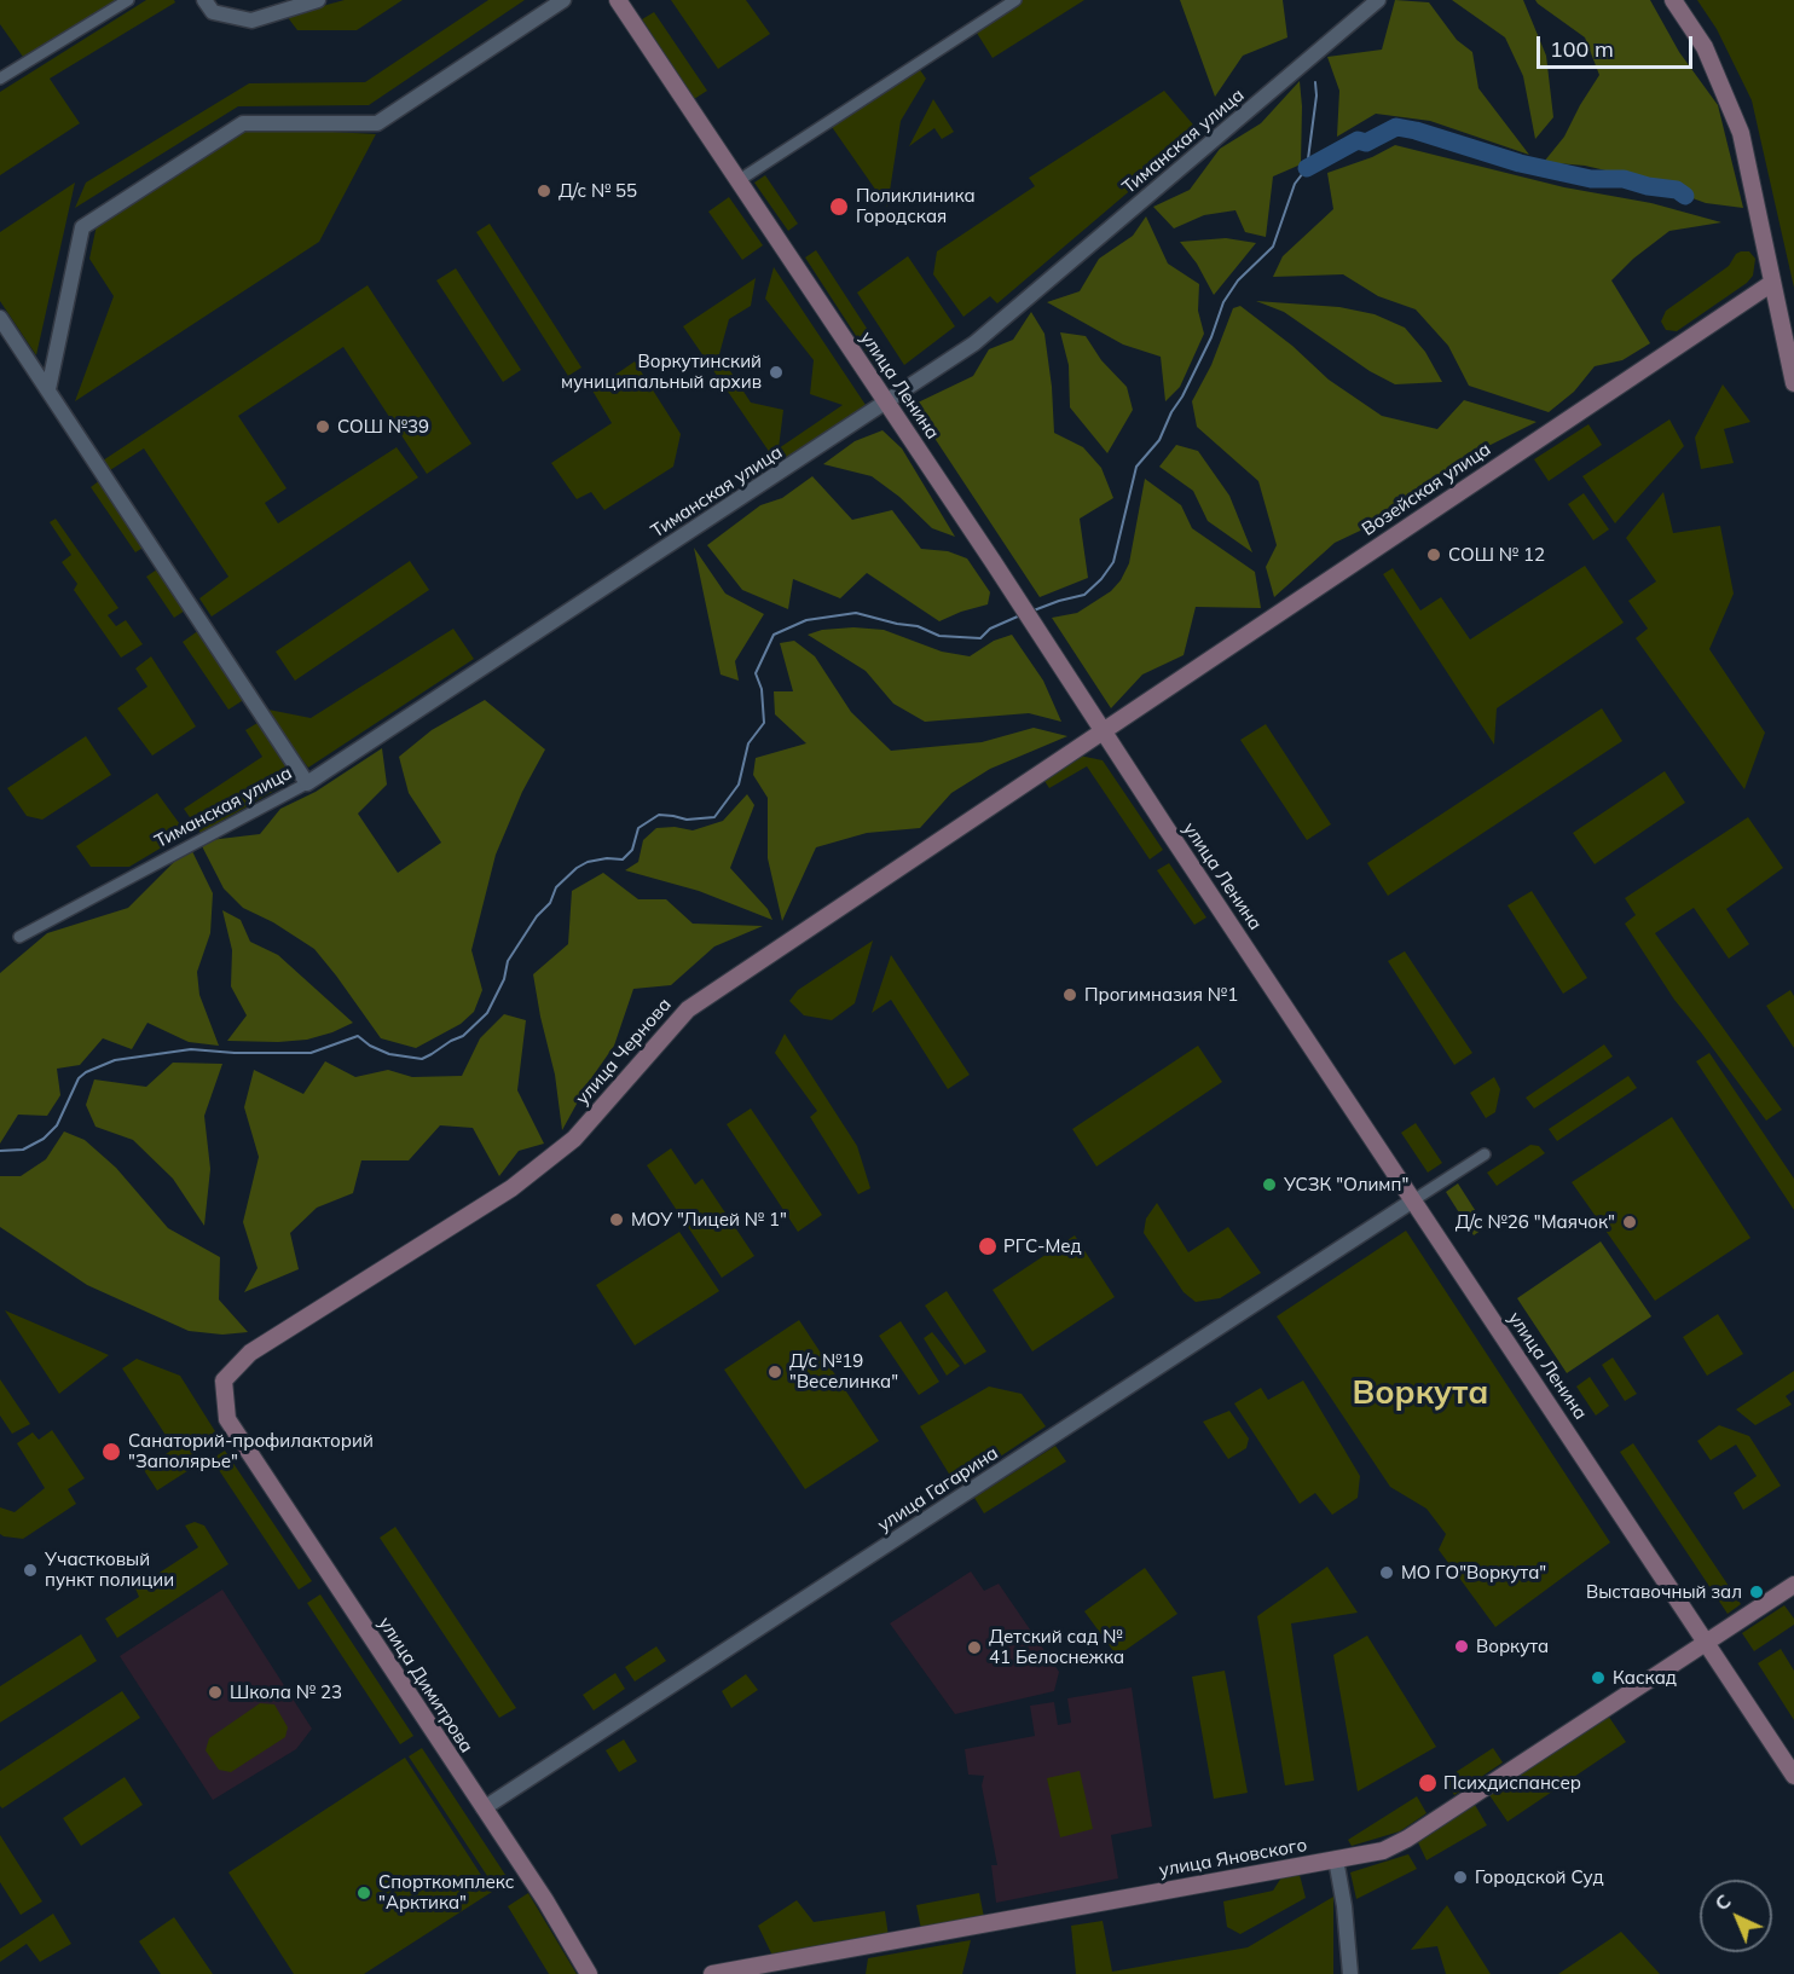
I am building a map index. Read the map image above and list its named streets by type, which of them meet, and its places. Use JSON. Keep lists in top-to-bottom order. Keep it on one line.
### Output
{"streets":{"main road":["улица Ленина","Возейская улица","улица Чернова","улица Димитрова","улица Яновского"],"street":["Тиманская улица","улица Гагарина"]},"crossings":[["Тиманская улица","улица Ленина"],["улица Ленина","Возейская улица"],["улица Ленина","улица Чернова"],["улица Ленина","улица Гагарина"],["улица Ленина","улица Яновского"],["Возейская улица","улица Чернова"],["улица Чернова","улица Димитрова"],["улица Гагарина","улица Димитрова"]],"districts":["Воркута"],"places":["Д/с № 55","Поликлиника Городская","Воркутинский муниципальный архив","СОШ №39","СОШ № 12","Прогимназия №1","УСЗК \"Олимп\"","МОУ \"Лицей № 1\"","Д/с №26 \"Маячок\"","РГС-Мед","Д/с №19 \"Веселинка\"","Санаторий-профилакторий \"Заполярье\"","Участковый пункт полиции","МО ГО\"Воркута\"","Выставочный зал","Воркута","Детский сад № 41 Белоснежка","Каскад","Школа № 23","Психдиспансер","Городской Суд","Спорткомплекс \"Арктика\""],"scale_bar":"100 m","north":"top left"}
